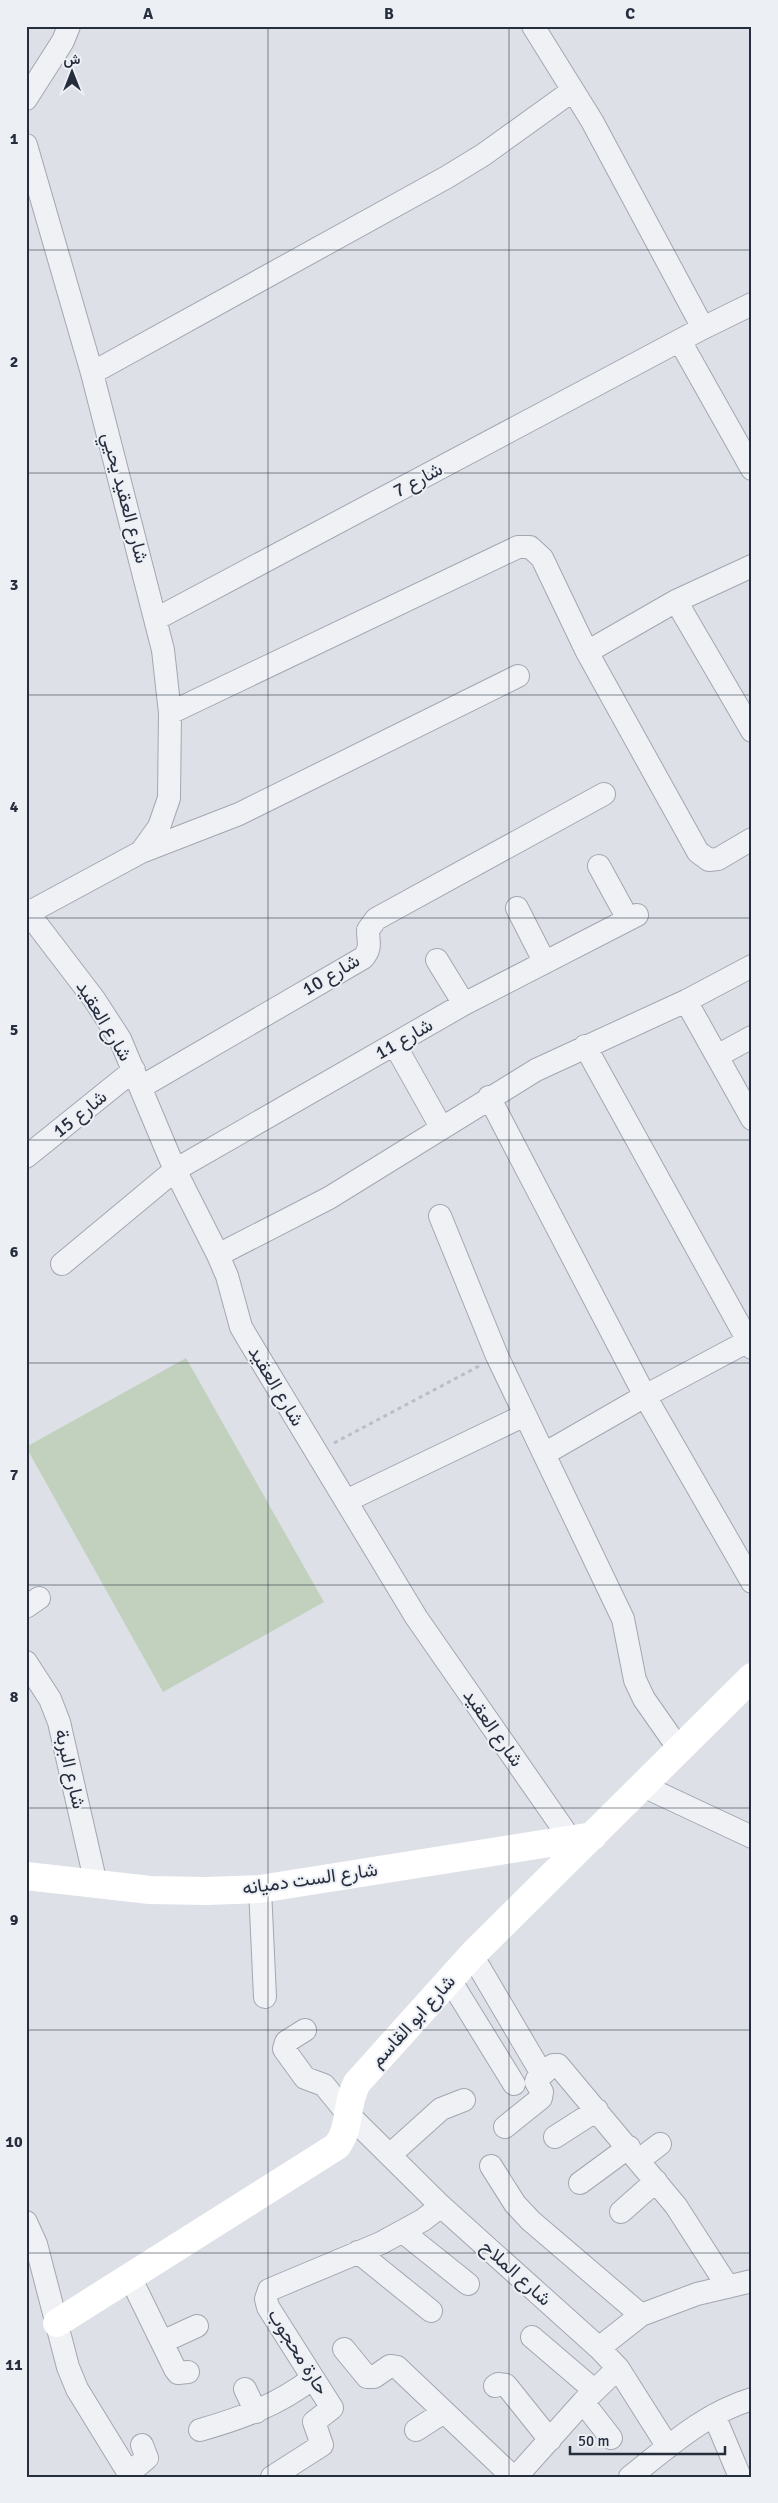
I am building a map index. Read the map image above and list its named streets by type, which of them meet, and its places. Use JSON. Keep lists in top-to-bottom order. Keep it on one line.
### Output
{"streets":{"street":["شارع 7","شارع العقيد يحيي","شارع 10","شارع العقيد","شارع 11","شارع 15","شارع البربة","شارع الست دميانه","شارع ابو القاسم","شارع الملاح","حارة محجوب"]},"crossings":[["شارع 7","شارع العقيد يحيي"],["شارع 10","شارع العقيد"],["شارع 10","شارع 15"],["شارع العقيد","شارع 11"],["شارع العقيد","شارع 15"],["شارع العقيد","شارع الست دميانه"],["شارع العقيد","شارع ابو القاسم"],["شارع البربة","شارع الست دميانه"],["شارع الست دميانه","شارع ابو القاسم"],["شارع ابو القاسم","شارع الملاح"],["شارع الملاح","حارة محجوب"]],"scale_bar":"50 m","north":"top","grid":{"columns":["A","B","C"],"rows":["1","2","3","4","5","6","7","8","9","10","11"]}}
